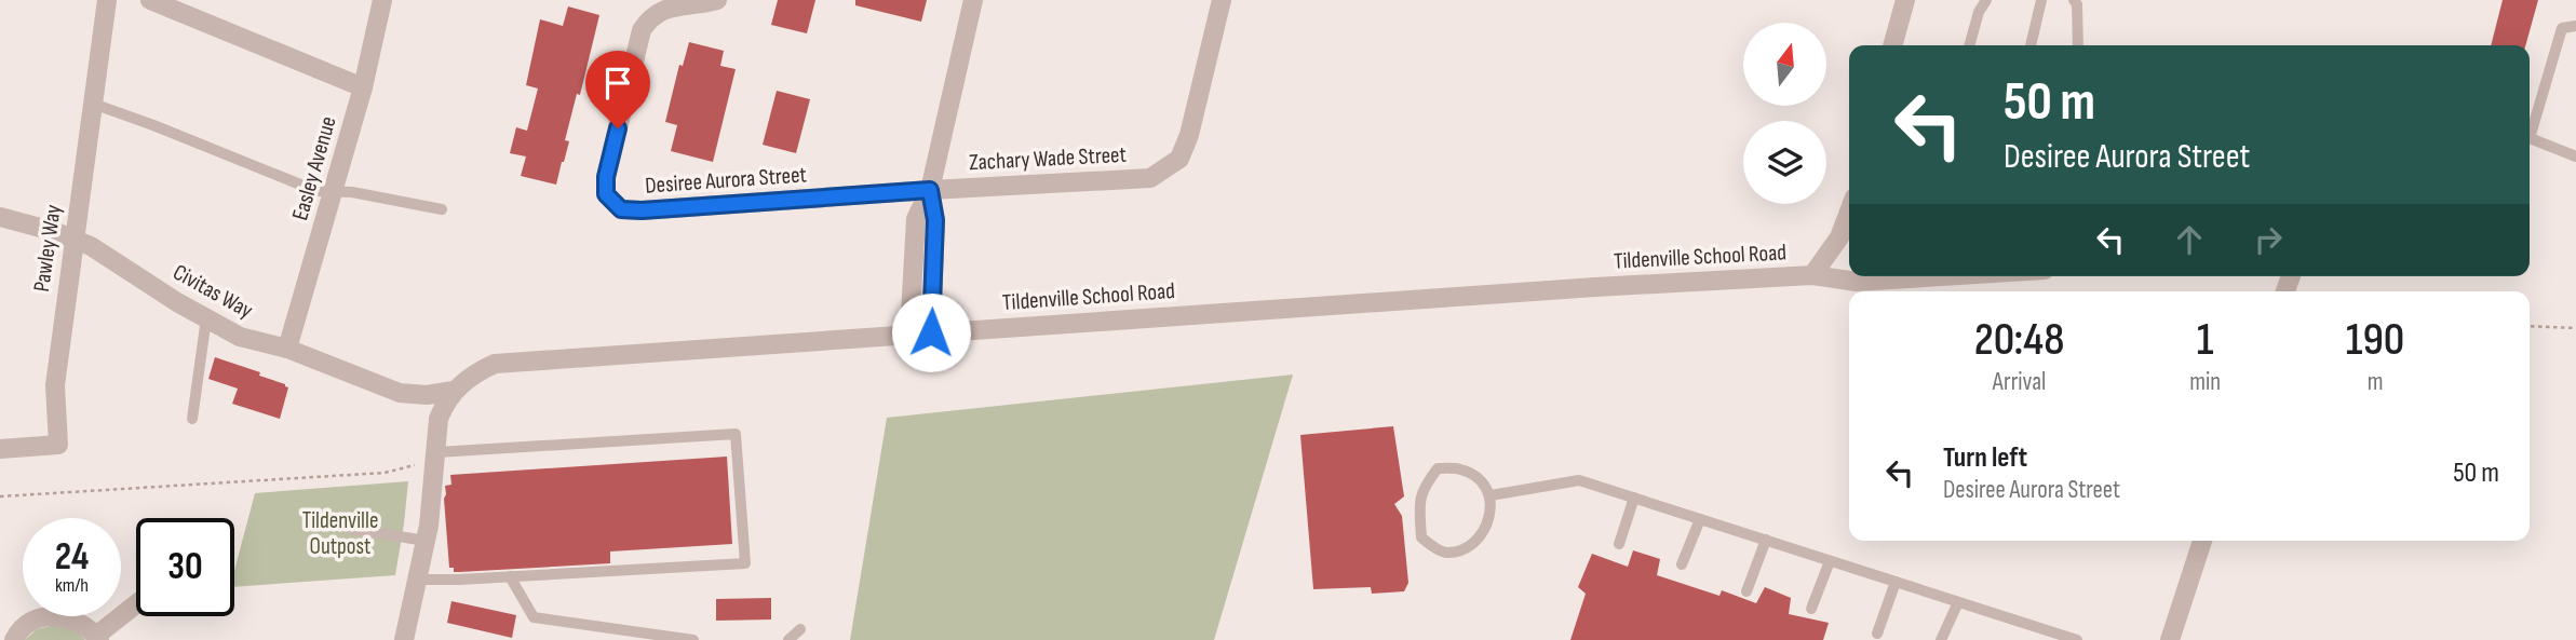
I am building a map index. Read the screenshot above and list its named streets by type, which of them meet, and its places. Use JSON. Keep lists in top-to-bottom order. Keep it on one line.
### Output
{"streets":{"street":["Zachary Wade Street","Easley Avenue","Desiree Aurora Street","Pawley Way","Tildenville School Road","Civitas Way"]},"crossings":[["Zachary Wade Street","Desiree Aurora Street"],["Easley Avenue","Civitas Way"],["Pawley Way","Civitas Way"],["Tildenville School Road","Civitas Way"]],"parks":["Tildenville Outpost"],"north":"top","page":{"turn":["50 m","Desiree Aurora Street"],"eta":["20:48","Arrival","1","min","190","m"],"list":[{"name":"Turn left","note":"Desiree Aurora Street","value":"50 m"}],"speed":"24 km/h","limit":"30"}}
